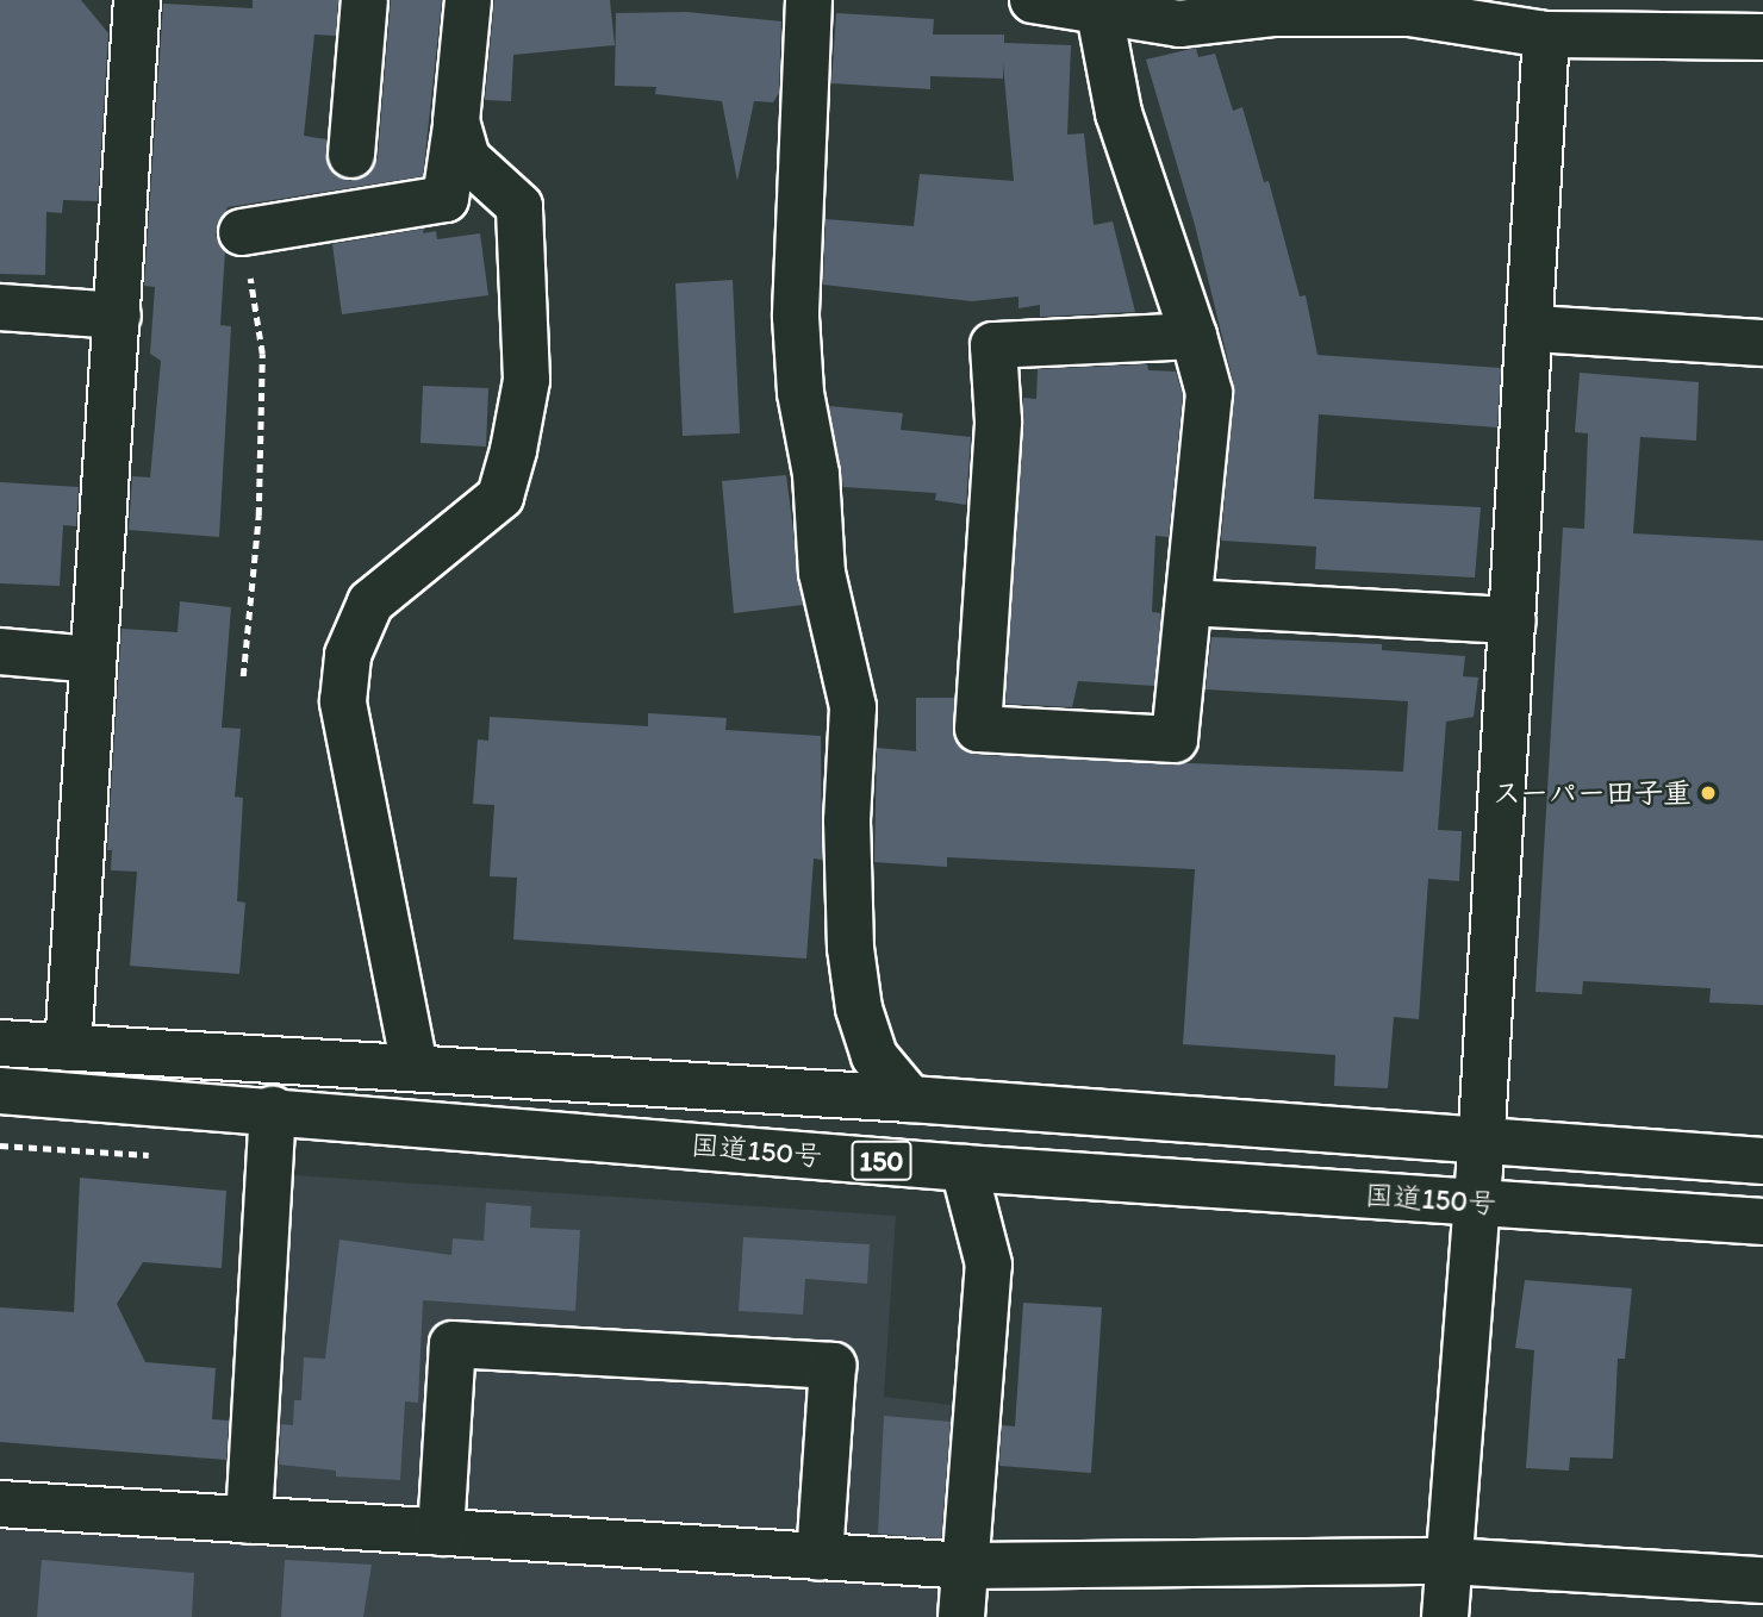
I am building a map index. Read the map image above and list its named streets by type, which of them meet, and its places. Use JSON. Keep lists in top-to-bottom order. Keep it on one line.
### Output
{"streets":{"main road":["国道150号","150"]},"places":["スーパー田子重"]}
